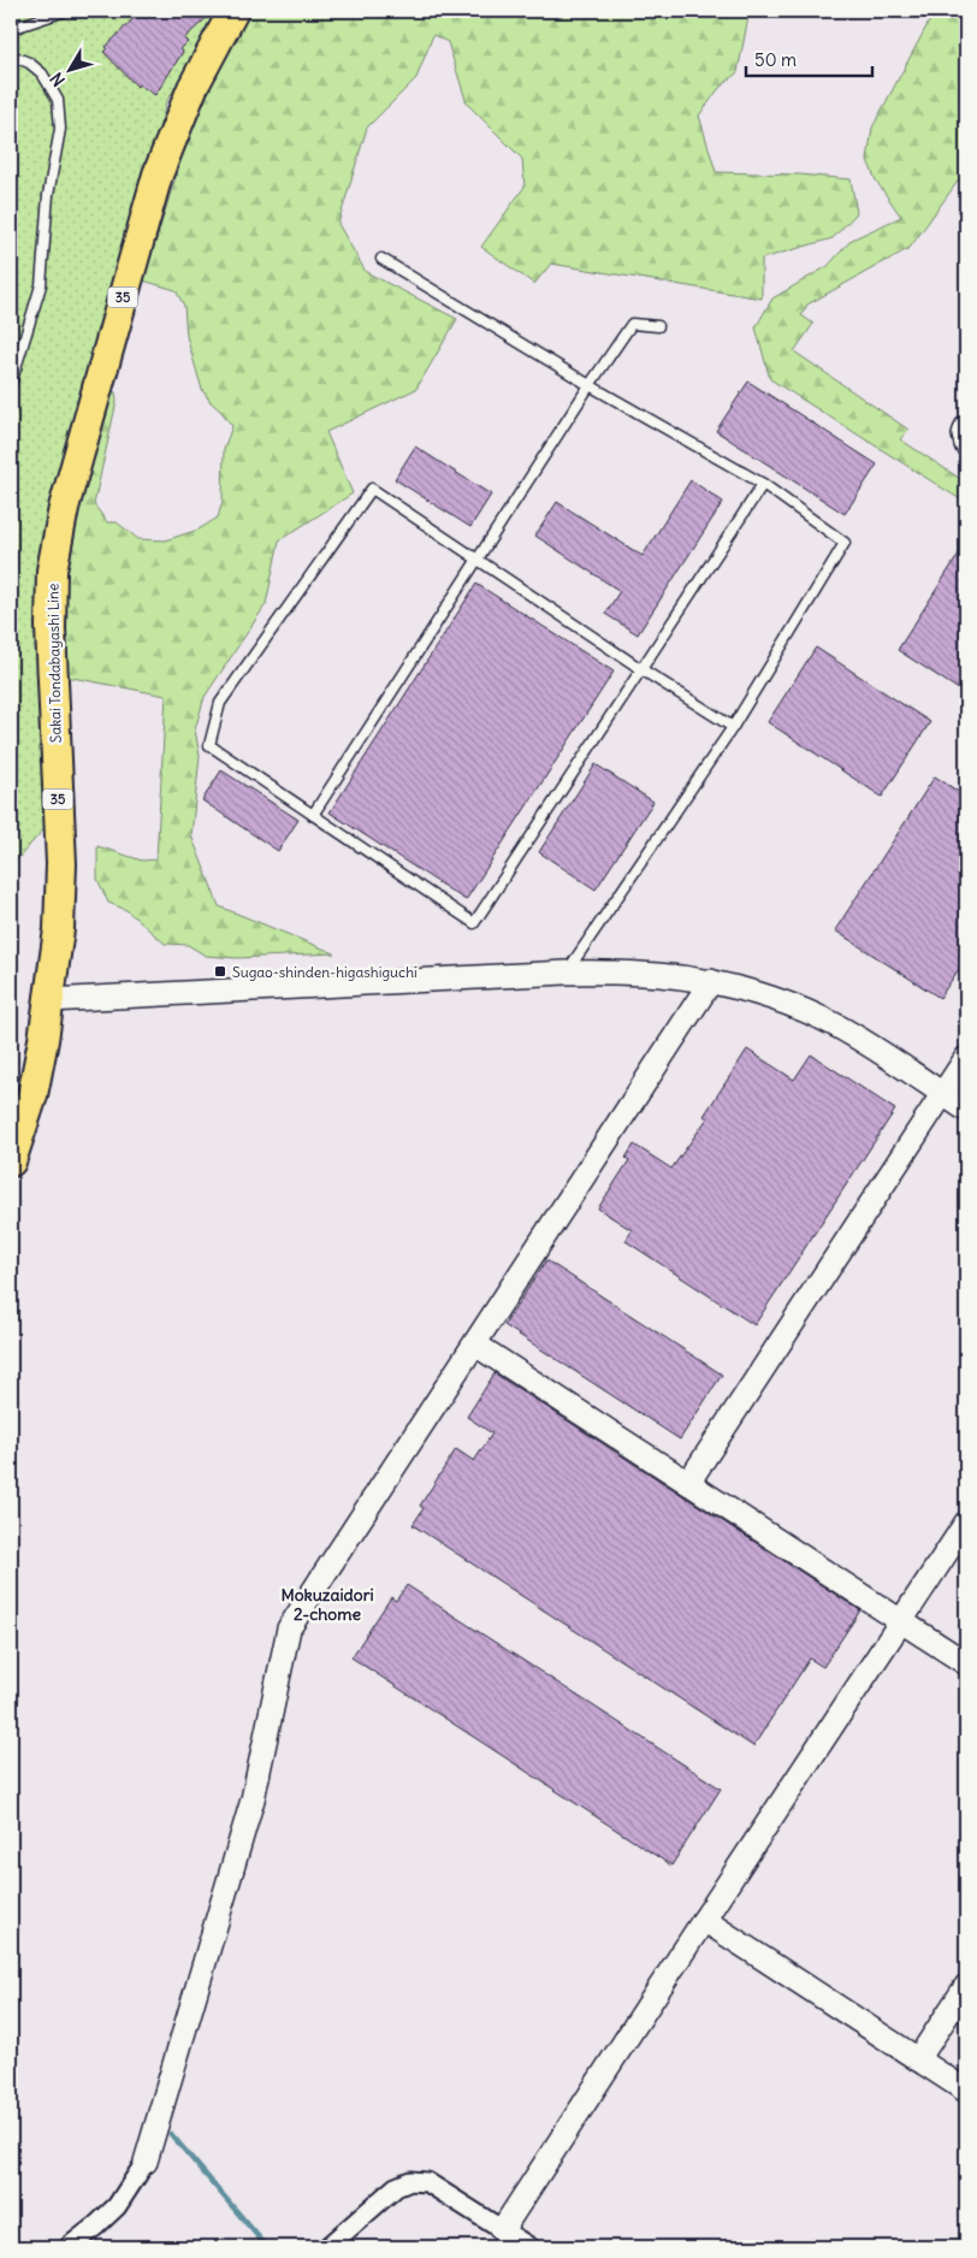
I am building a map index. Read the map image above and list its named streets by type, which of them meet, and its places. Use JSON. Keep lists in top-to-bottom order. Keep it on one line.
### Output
{"streets":{"main road":["35","Sakai Tondabayashi Line"]},"districts":["Mokuzaidori 2-chome"],"places":{"transit":["Sugao-shinden-higashiguchi"]},"scale_bar":"50 m","north":"bottom left"}
